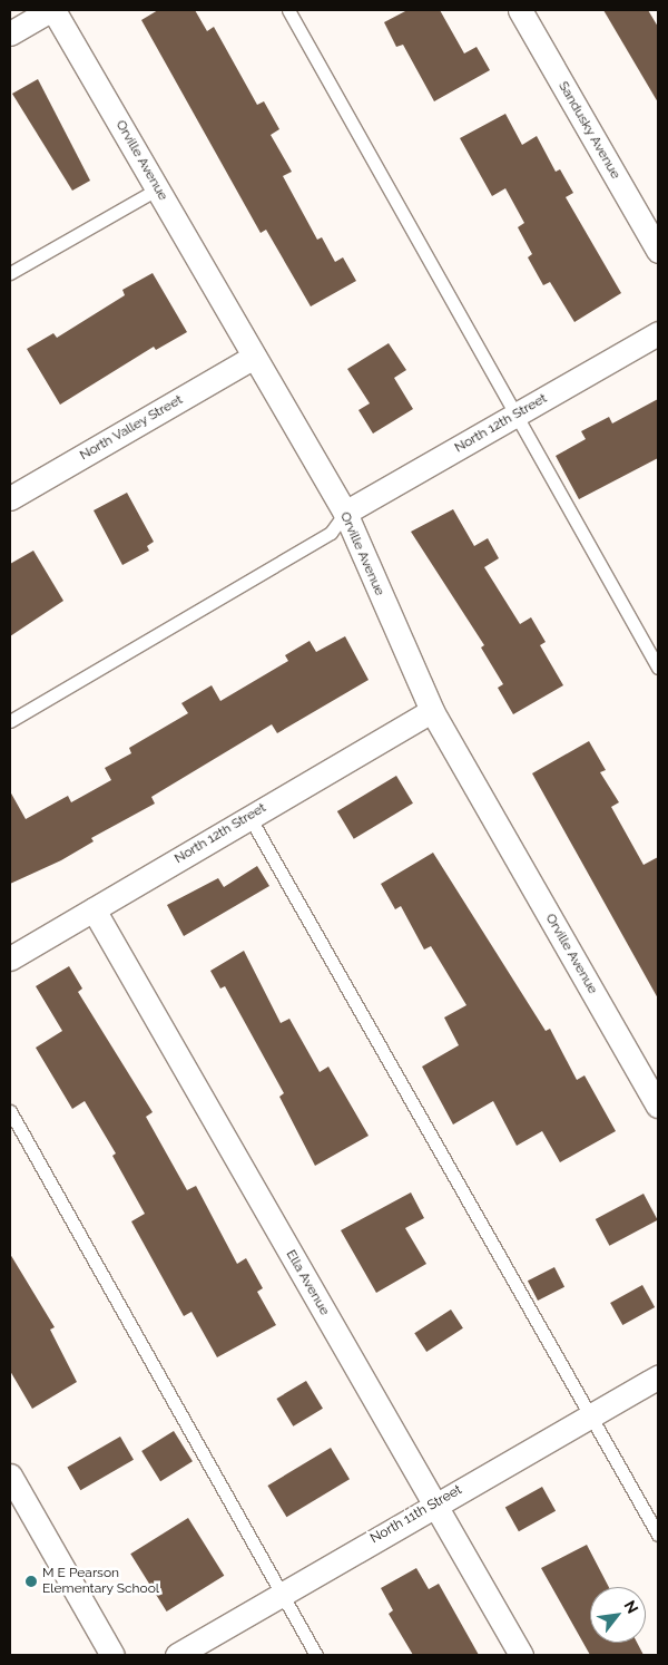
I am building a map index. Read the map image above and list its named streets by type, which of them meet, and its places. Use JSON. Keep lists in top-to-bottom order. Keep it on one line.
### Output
{"streets":{"street":["Sandusky Avenue","Orville Avenue","North 12th Street","North Valley Street","Ella Avenue","North 11th Street"]},"crossings":[["Orville Avenue","North 12th Street"],["Orville Avenue","North Valley Street"],["North 12th Street","Ella Avenue"],["Ella Avenue","North 11th Street"]],"places":["M E Pearson Elementary School"],"north":"top right"}
